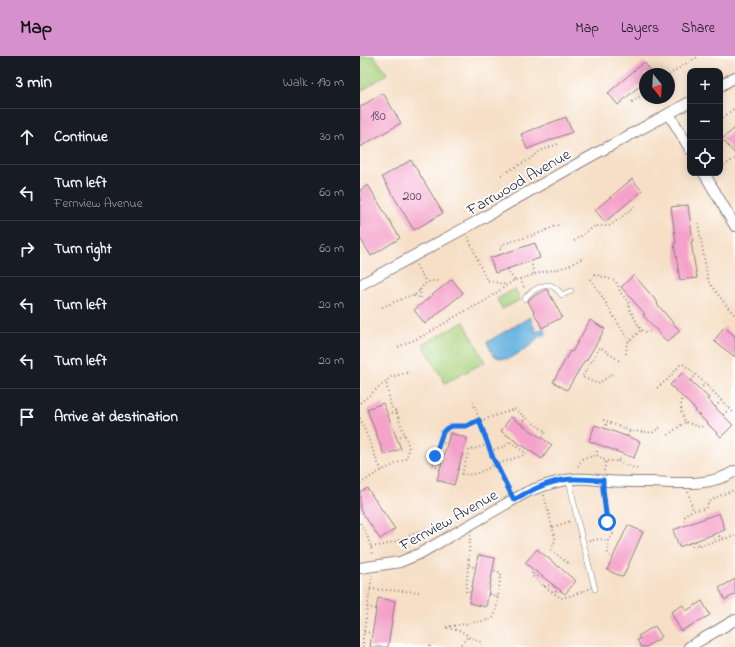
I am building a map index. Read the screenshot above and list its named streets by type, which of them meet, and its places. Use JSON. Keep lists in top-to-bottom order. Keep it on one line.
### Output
{"streets":{"street":["Farrwood Avenue","Fernview Avenue"]},"house_numbers":["180","200"],"north":"bottom","page":{"header":"Map","nav":["Map","Layers","Share"],"heading":["3 min","Walk · 190 m"],"map_buttons":["+","−"],"list":[["Continue","30 m"],["Turn left","Fernview Avenue","60 m"],["Turn right","60 m"],["Turn left","20 m"],["Turn left","20 m"],"Arrive at destination"]}}
